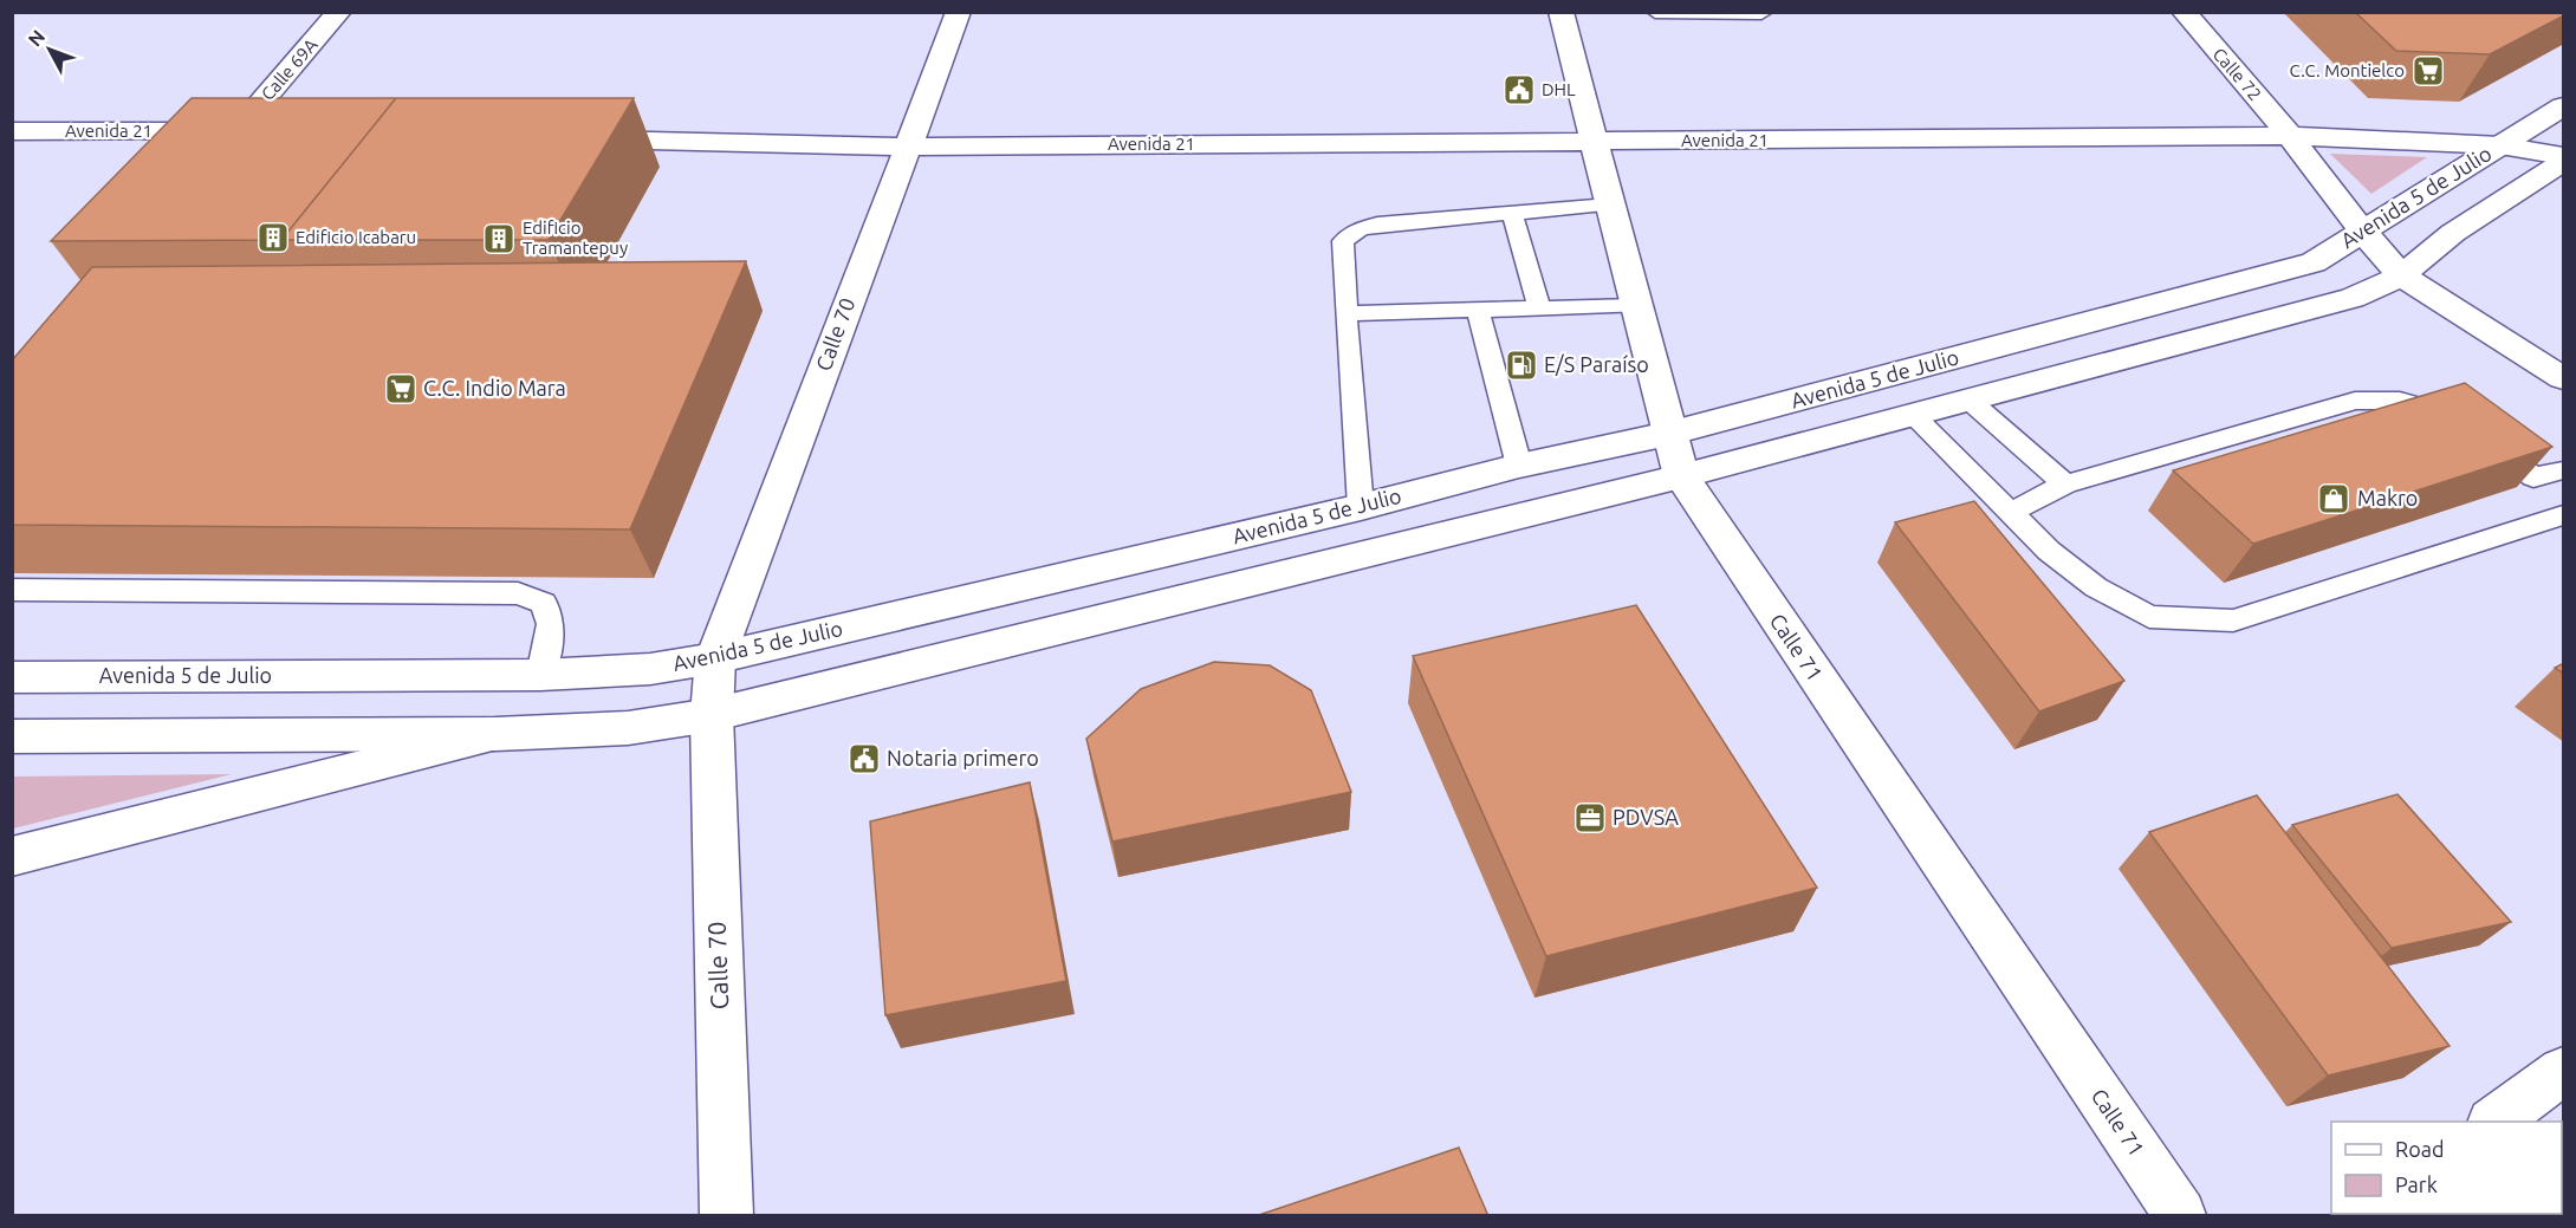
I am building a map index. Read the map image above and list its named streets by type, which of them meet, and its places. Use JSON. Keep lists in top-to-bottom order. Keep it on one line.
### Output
{"streets":{"street":["Calle 69A","Calle 72","Avenida 21","Avenida 5 de Julio","Calle 70","Calle 71"]},"crossings":[["Calle 69A","Avenida 21"],["Calle 72","Avenida 21"],["Calle 72","Avenida 5 de Julio"],["Avenida 21","Avenida 5 de Julio"],["Avenida 21","Calle 70"],["Avenida 21","Calle 71"],["Avenida 5 de Julio","Calle 70"],["Avenida 5 de Julio","Calle 71"]],"places":{"supermarket":["C.C. Montielco","C.C. Indio Mara"],"public building":["DHL","Notaria primero"],"building":["Edificio Icabaru","Edificio Tramantepuy"],"fuel station":["E/S Paraíso"],"shop":["Makro"],"office":["PDVSA"]},"legend":["Road","Park"],"north":"top left"}
